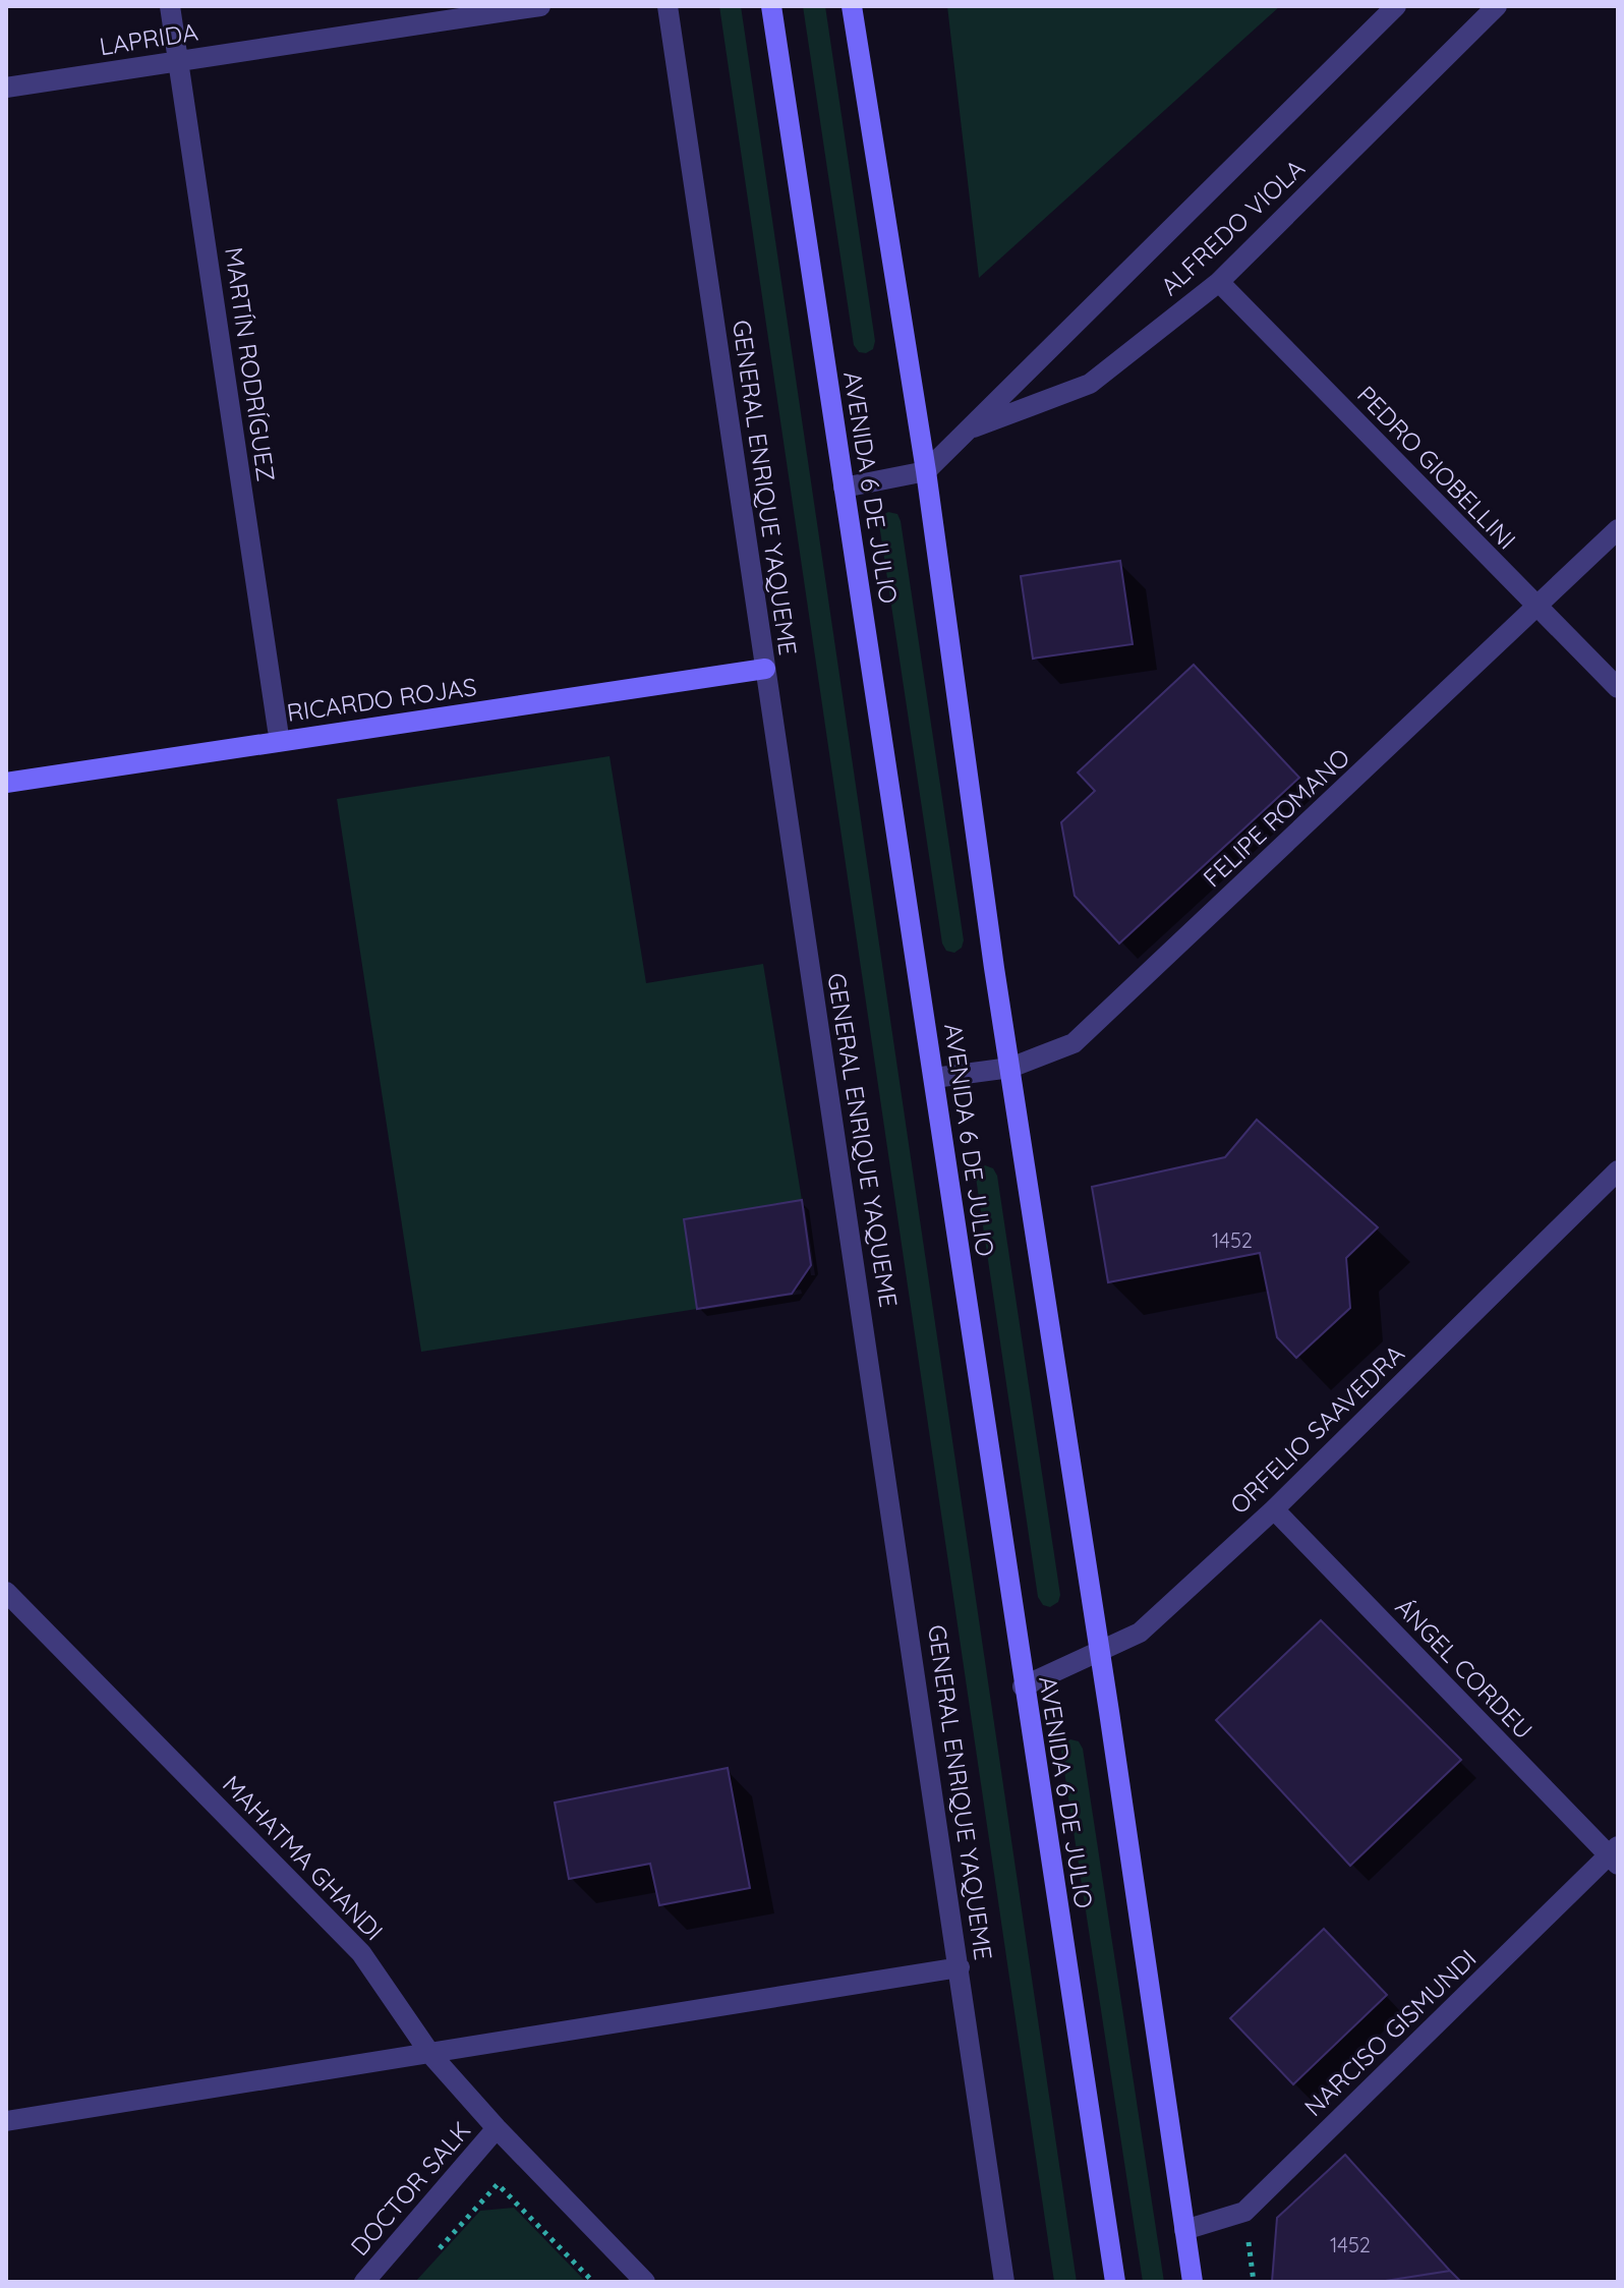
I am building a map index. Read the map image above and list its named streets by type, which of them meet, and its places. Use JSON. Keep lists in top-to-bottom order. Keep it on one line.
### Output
{"streets":{"main road":["AVENIDA 6 DE JULIO","RICARDO ROJAS"],"street":["LAPRIDA","ALFREDO VIOLA","MARTÍN RODRÍGUEZ","PEDRO GIOBELLINI","GENERAL ENRIQUE YAQUEME","FELIPE ROMANO","ORFELIO SAAVEDRA","ÁNGEL CORDEU","MAHATMA GHANDI","NARCISO GISMUNDI","DOCTOR SALK"]},"crossings":[["LAPRIDA","MARTÍN RODRÍGUEZ"],["ALFREDO VIOLA","PEDRO GIOBELLINI"],["ALFREDO VIOLA","AVENIDA 6 DE JULIO"],["MARTÍN RODRÍGUEZ","RICARDO ROJAS"],["PEDRO GIOBELLINI","FELIPE ROMANO"],["GENERAL ENRIQUE YAQUEME","RICARDO ROJAS"],["AVENIDA 6 DE JULIO","FELIPE ROMANO"],["AVENIDA 6 DE JULIO","ORFELIO SAAVEDRA"],["AVENIDA 6 DE JULIO","NARCISO GISMUNDI"],["ORFELIO SAAVEDRA","ÁNGEL CORDEU"],["ÁNGEL CORDEU","NARCISO GISMUNDI"],["MAHATMA GHANDI","DOCTOR SALK"]],"house_numbers":["1452","1452"]}
